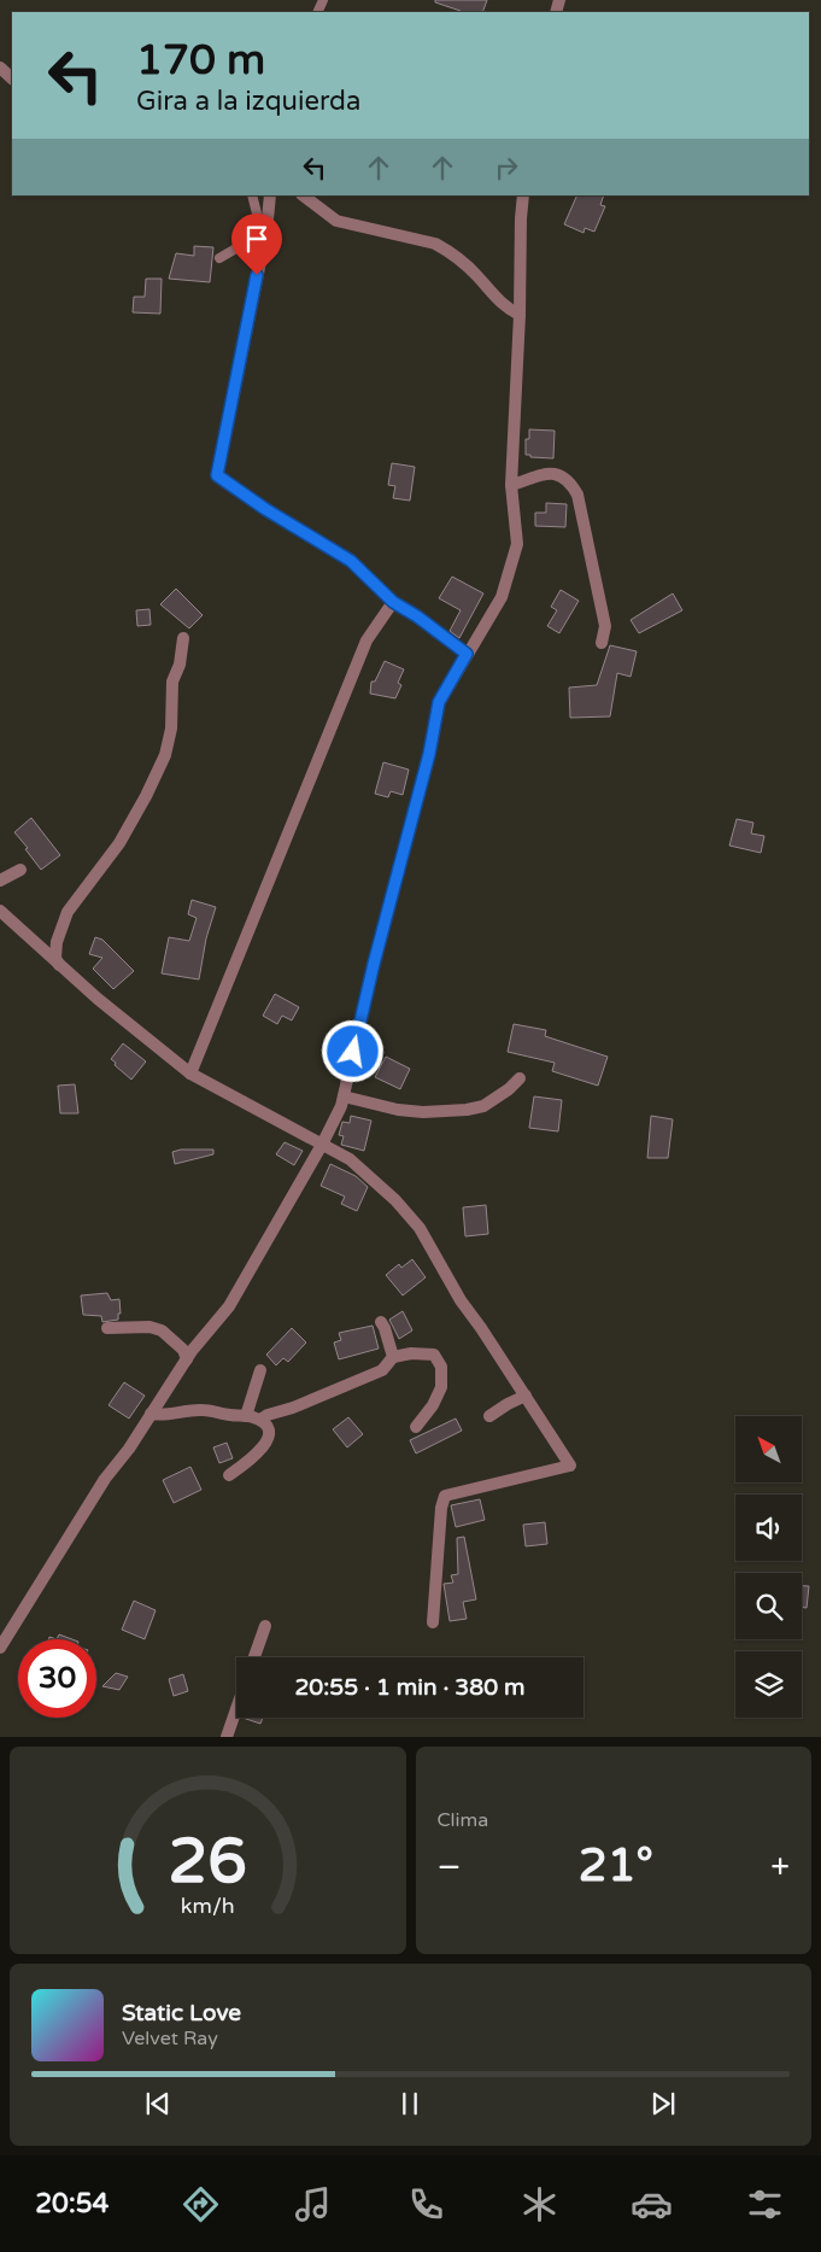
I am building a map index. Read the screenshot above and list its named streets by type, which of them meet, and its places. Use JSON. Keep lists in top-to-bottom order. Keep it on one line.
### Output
{"north":"top left","page":{"turn":["170 m","Gira a la izquierda"],"limit":"30","trip":"20:55 · 1 min · 380 m","tile":"Clima","heat":["−","21°","+"],"song":["Static Love","Velvet Ray"],"tabs":"20:54","gauge":["26","km/h"]}}
